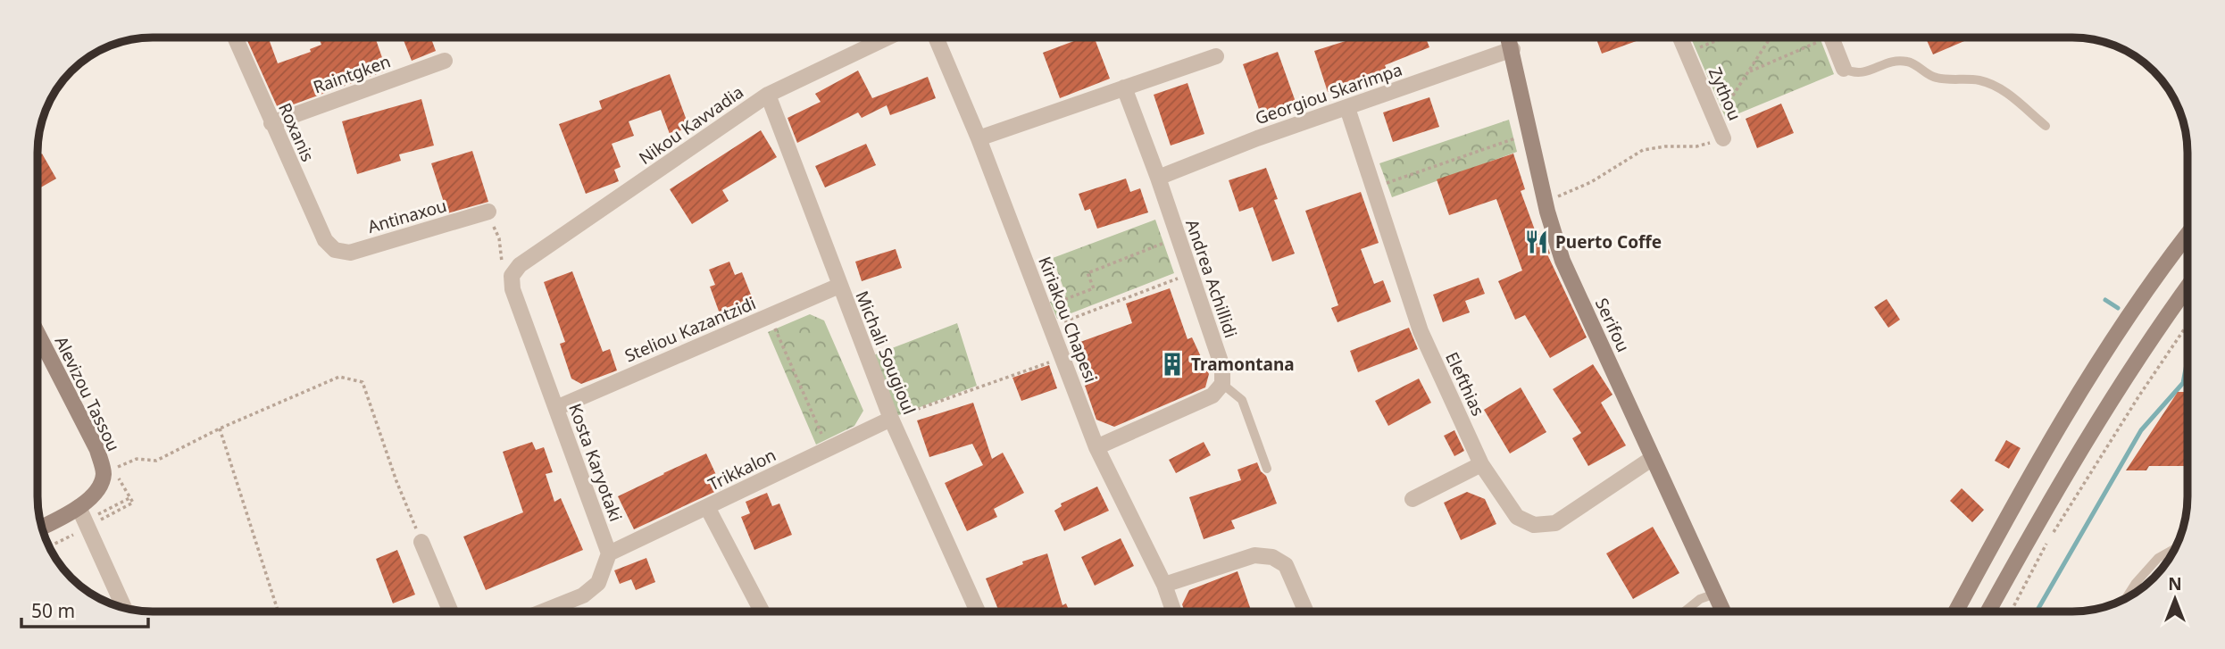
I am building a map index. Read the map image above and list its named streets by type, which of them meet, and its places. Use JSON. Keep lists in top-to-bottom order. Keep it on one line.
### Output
{"streets":{"street":["Raintgken","Georgiou Skarimpa","Zythou","Nikou Kavvadia","Roxanis","Antinaxou","Andrea Achillidi","Kiriakou Chapesi","Serifou","Steliou Kazantzidi","Michali Sougioul","Elefthias","Alevizou Tassou","Kosta Karyotaki","Trikkalon"]},"crossings":[["Raintgken","Roxanis"],["Georgiou Skarimpa","Andrea Achillidi"],["Georgiou Skarimpa","Serifou"],["Georgiou Skarimpa","Elefthias"],["Nikou Kavvadia","Michali Sougioul"],["Nikou Kavvadia","Kosta Karyotaki"],["Roxanis","Antinaxou"],["Serifou","Elefthias"],["Steliou Kazantzidi","Michali Sougioul"],["Steliou Kazantzidi","Kosta Karyotaki"],["Michali Sougioul","Trikkalon"],["Kosta Karyotaki","Trikkalon"]],"places":{"restaurant":["Puerto Coffe"],"building":["Tramontana"]},"scale_bar":"50 m","north":"top"}
